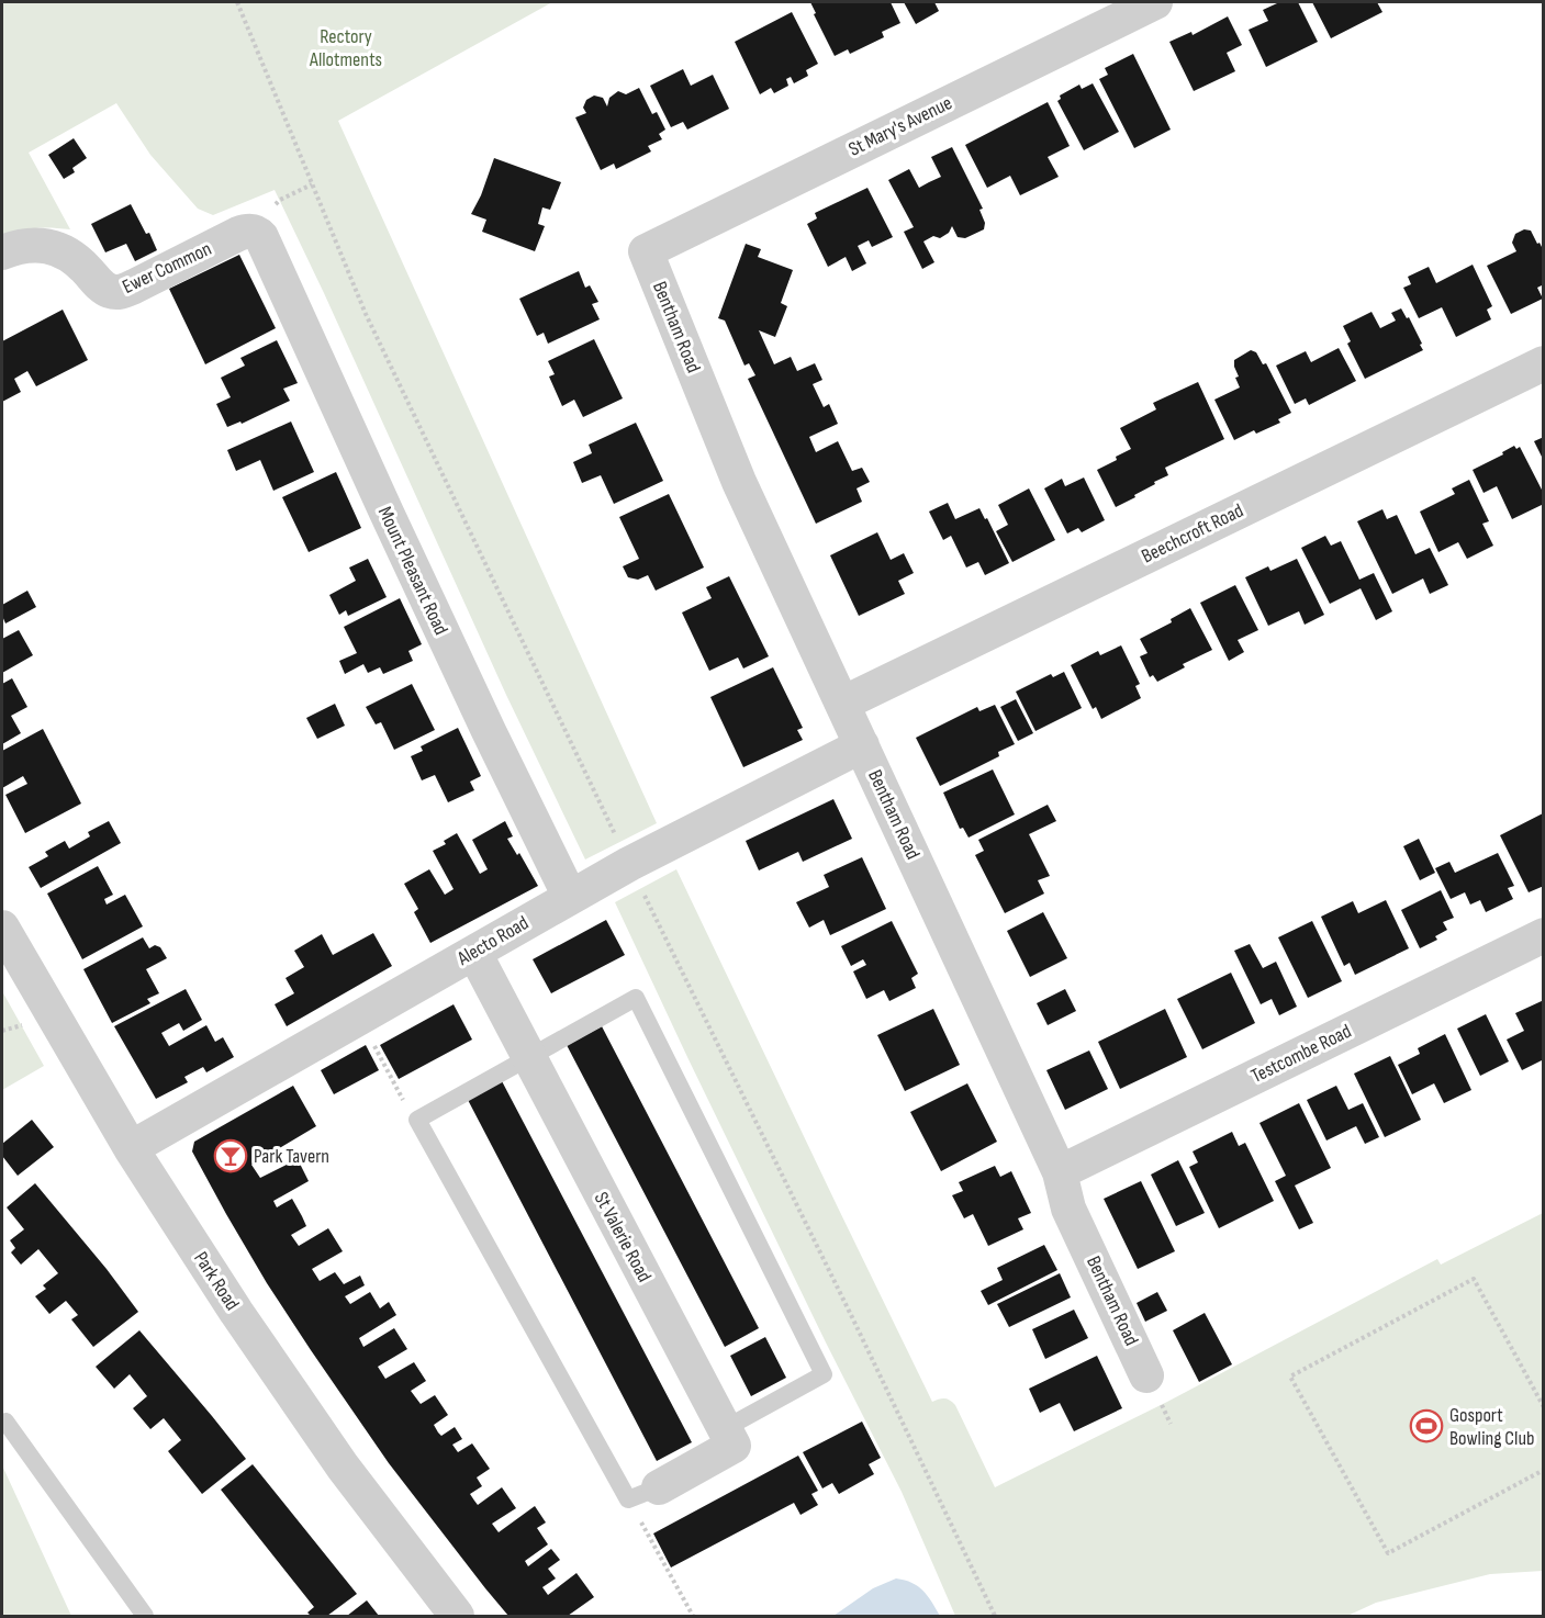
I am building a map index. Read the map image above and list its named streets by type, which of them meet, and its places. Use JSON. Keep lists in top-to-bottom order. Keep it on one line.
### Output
{"streets":{"street":["St Mary's Avenue","Ewer Common","Bentham Road","Beechcroft Road","Mount Pleasant Road","Alecto Road","Testcombe Road","St Valerie Road","Park Road"]},"crossings":[["St Mary's Avenue","Bentham Road"],["Ewer Common","Mount Pleasant Road"],["Bentham Road","Beechcroft Road"],["Bentham Road","Alecto Road"],["Bentham Road","Testcombe Road"],["Mount Pleasant Road","Alecto Road"],["Alecto Road","St Valerie Road"],["Alecto Road","Park Road"]],"parks":["Rectory Allotments"],"places":{"bar":["Park Tavern"],"sports":["Gosport Bowling Club"]}}
